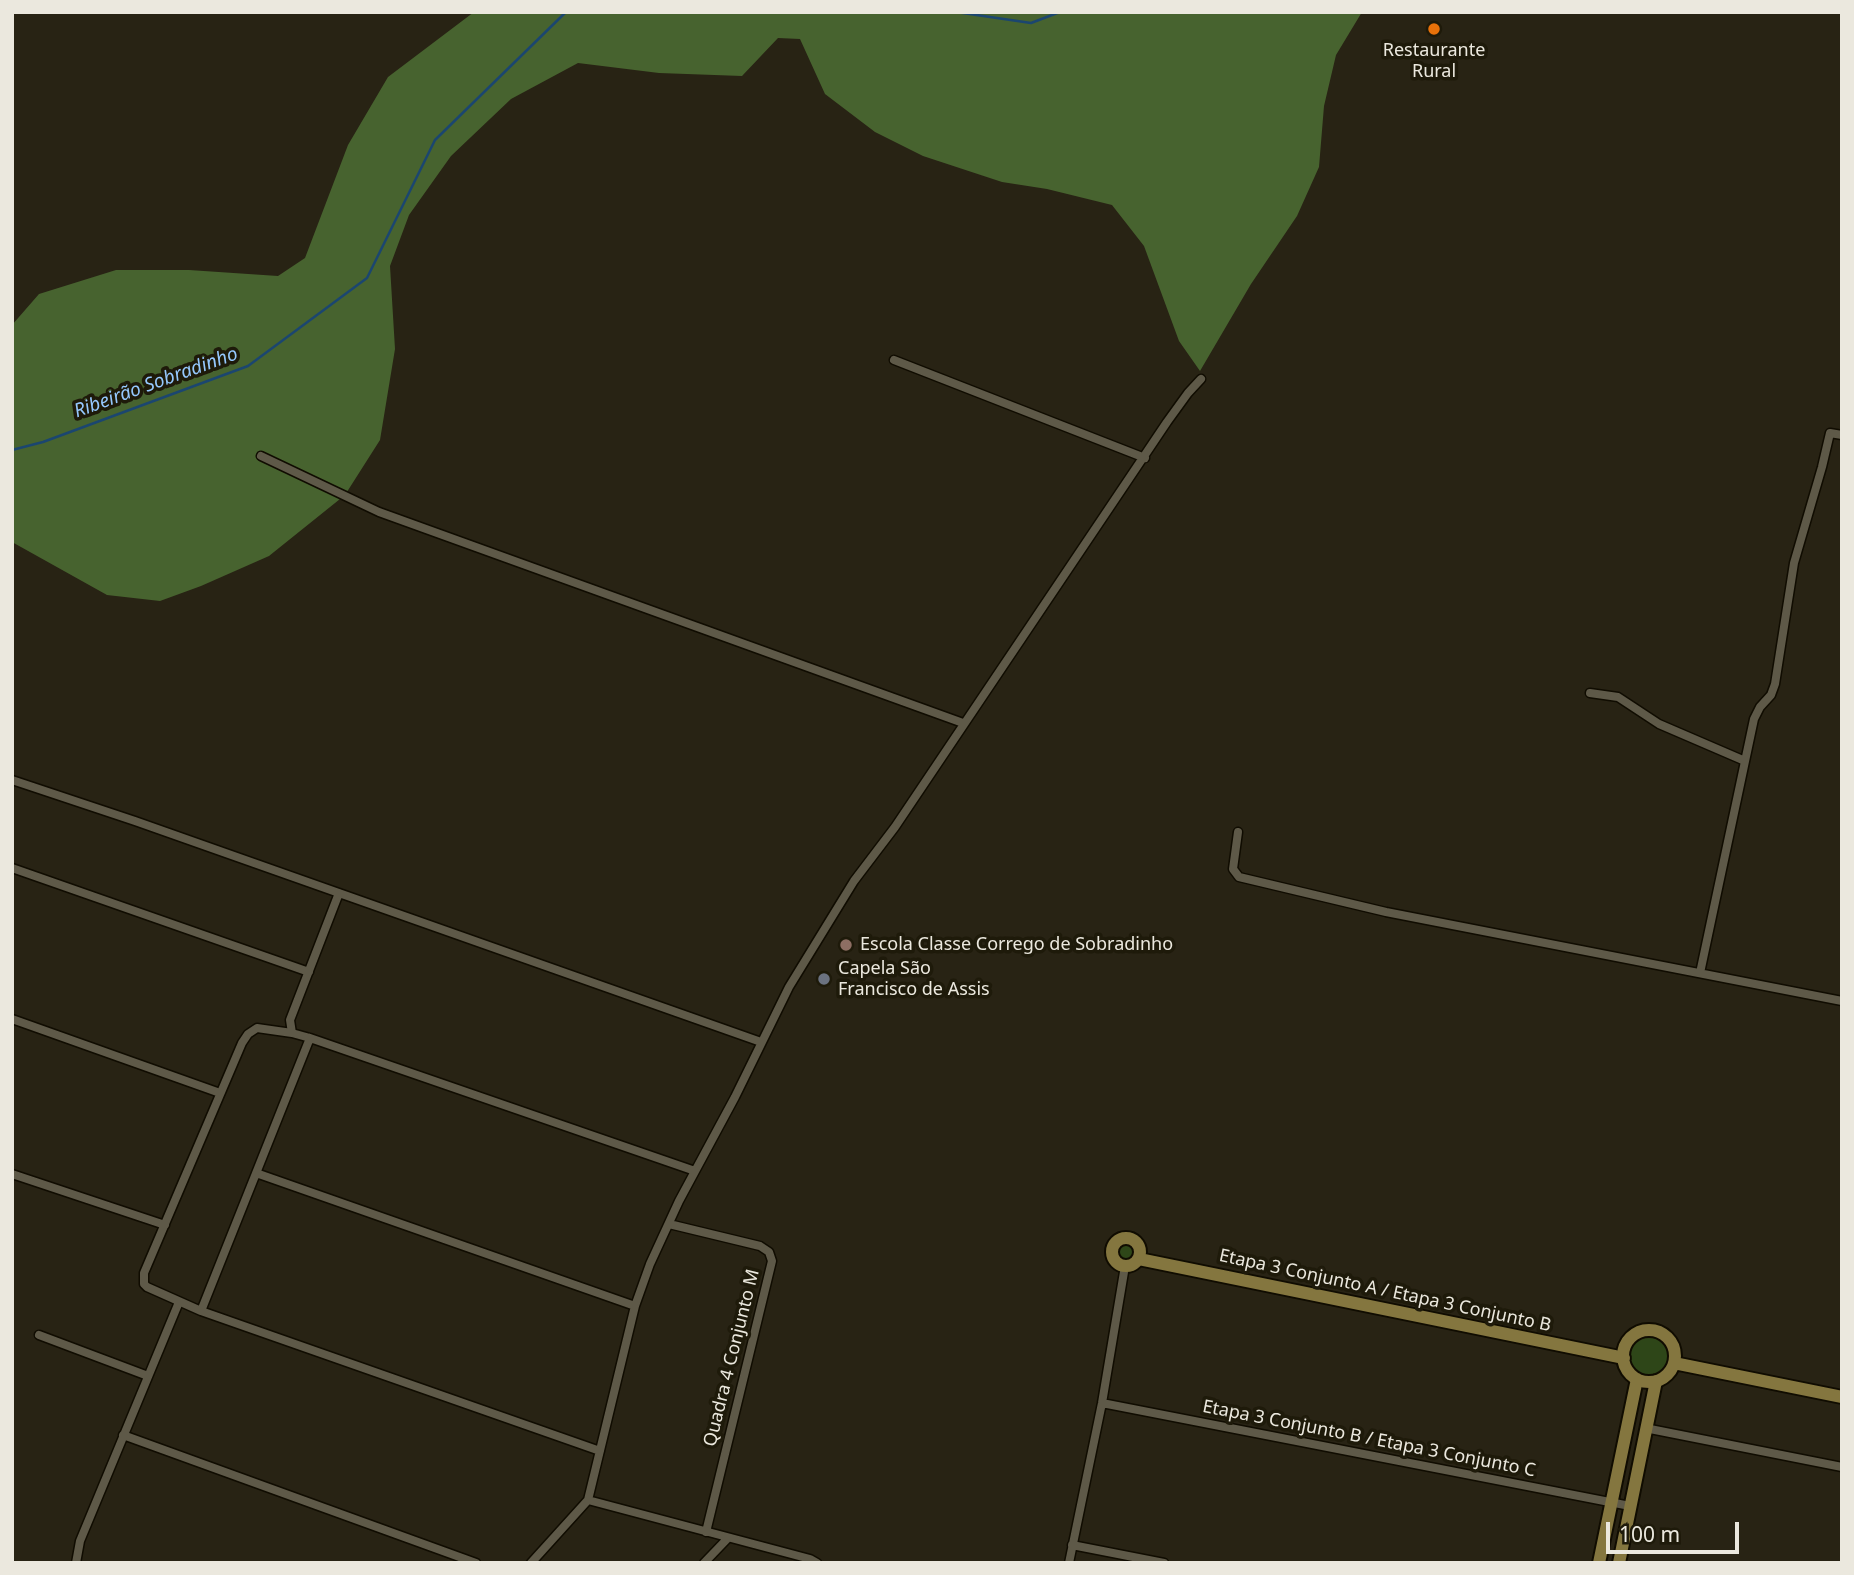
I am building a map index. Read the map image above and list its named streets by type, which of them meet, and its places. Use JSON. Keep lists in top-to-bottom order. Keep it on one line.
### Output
{"streets":{"street":["Etapa 3 Conjunto A / Etapa 3 Conjunto B","Quadra 4 Conjunto M","Etapa 3 Conjunto B / Etapa 3 Conjunto C"]},"water":["Ribeirão Sobradinho"],"places":["Restaurante Rural","Escola Classe Corrego de Sobradinho","Capela São Francisco de Assis"],"scale_bar":"100 m"}
